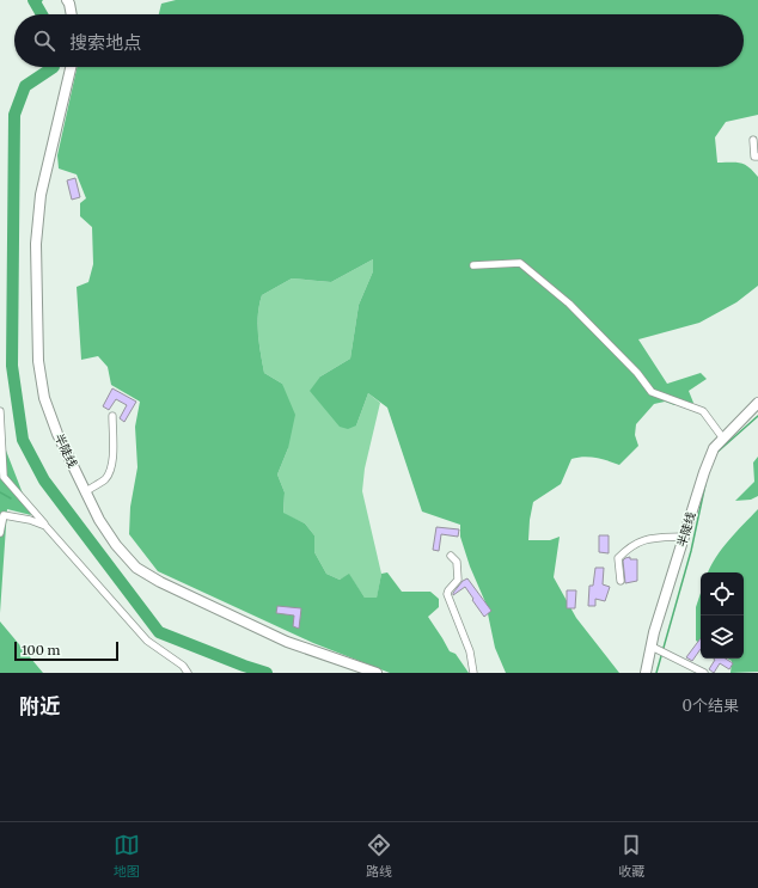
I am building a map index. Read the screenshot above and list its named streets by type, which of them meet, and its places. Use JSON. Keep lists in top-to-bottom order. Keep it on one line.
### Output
{"streets":{"street":["半陡线"]},"scale_bar":"100 m","page":{"search":"搜索地点","scale":"100 m","heading":["附近","0个结果"],"nav":["地图","路线","收藏"]}}
